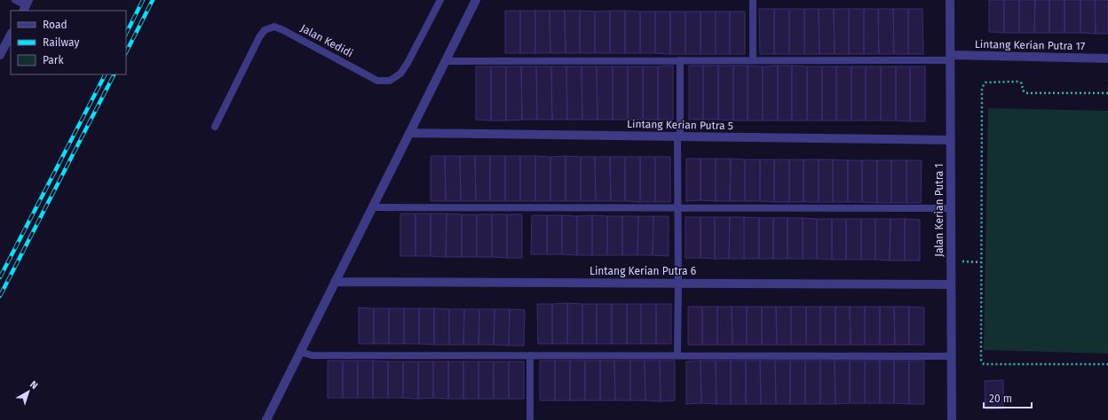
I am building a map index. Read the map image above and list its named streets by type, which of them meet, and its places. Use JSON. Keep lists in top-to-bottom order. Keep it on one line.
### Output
{"streets":{"street":["Lintang Kerian Putra 17","Lintang Kerian Putra 5","Jalan Kerian Putra 1","Lintang Kerian Putra 6"],"lane":["Jalan Kedidi"]},"crossings":[["Lintang Kerian Putra 17","Jalan Kerian Putra 1"],["Lintang Kerian Putra 5","Jalan Kerian Putra 1"],["Jalan Kerian Putra 1","Lintang Kerian Putra 6"]],"legend":["Road","Railway","Park"],"scale_bar":"20 m","north":"top right"}
